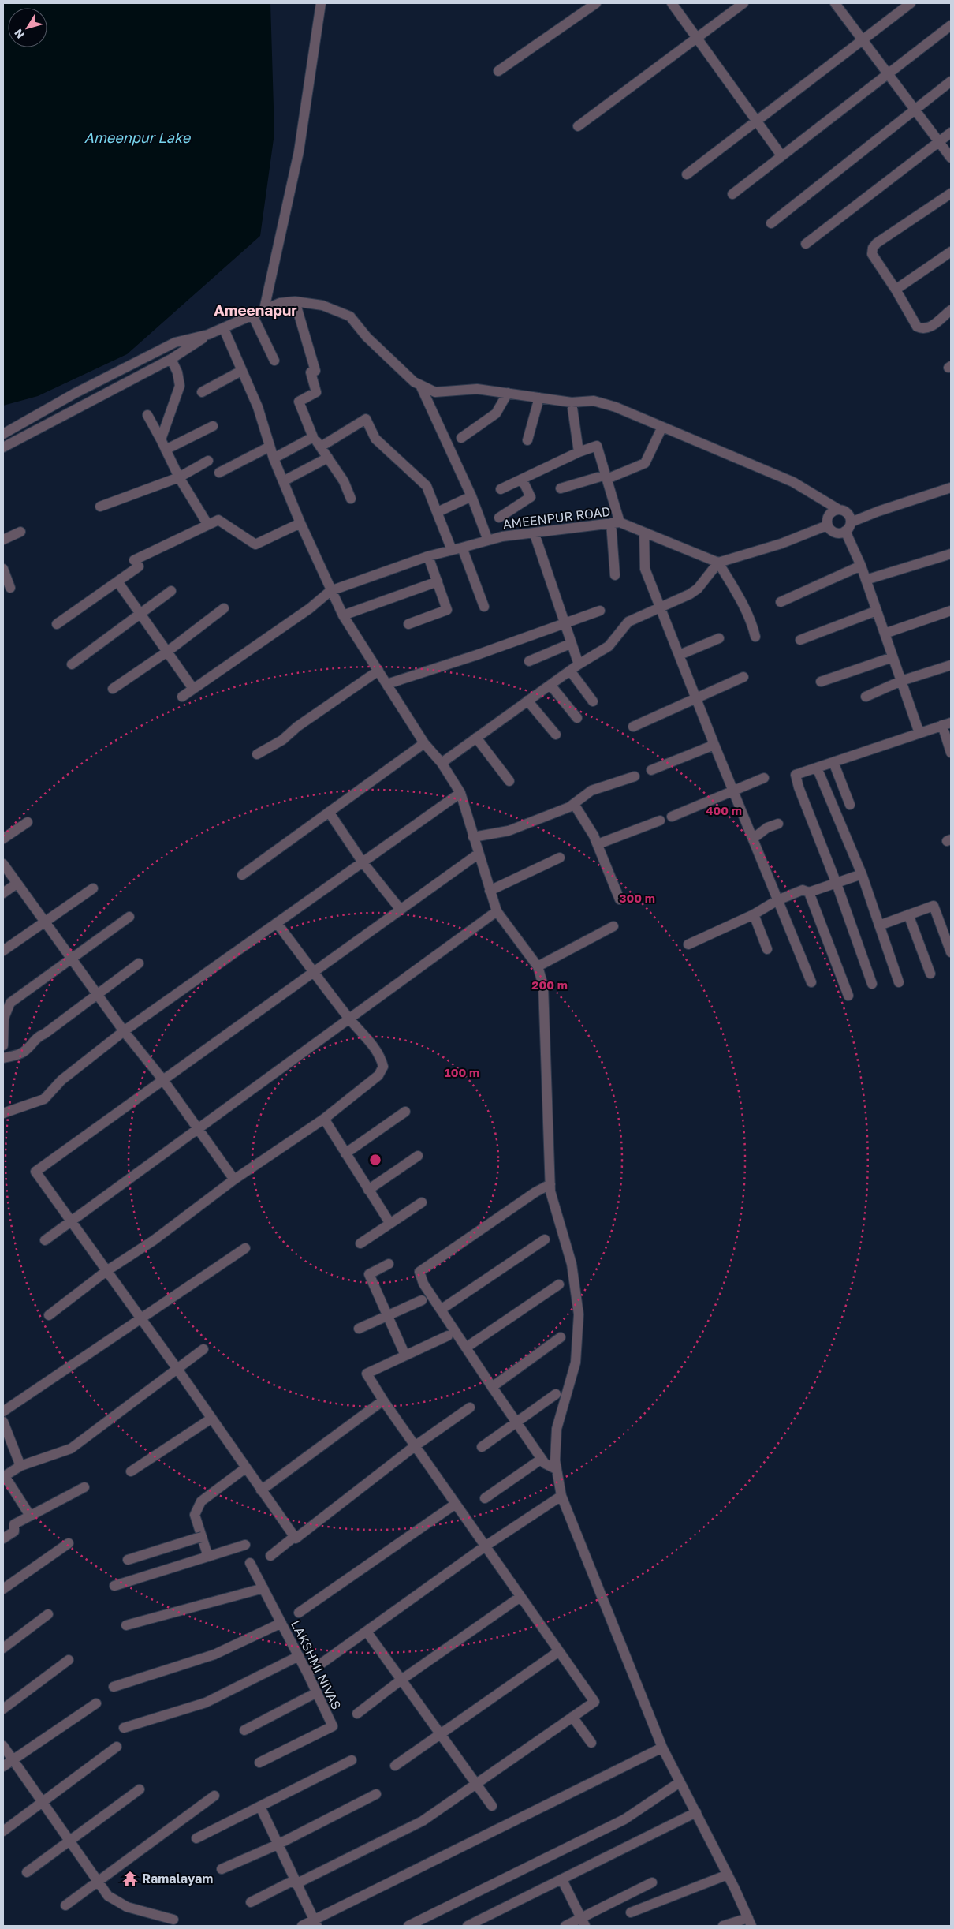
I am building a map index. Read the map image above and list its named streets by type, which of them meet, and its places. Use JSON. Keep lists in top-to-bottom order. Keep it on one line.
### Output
{"streets":{"street":["AMEENPUR ROAD","LAKSHMI NIVAS"]},"districts":["Ameenapur"],"water":["Ameenpur Lake"],"places":{"temple":["Ramalayam"]},"north":"bottom left","rings":["400 m","300 m","200 m","100 m"]}
